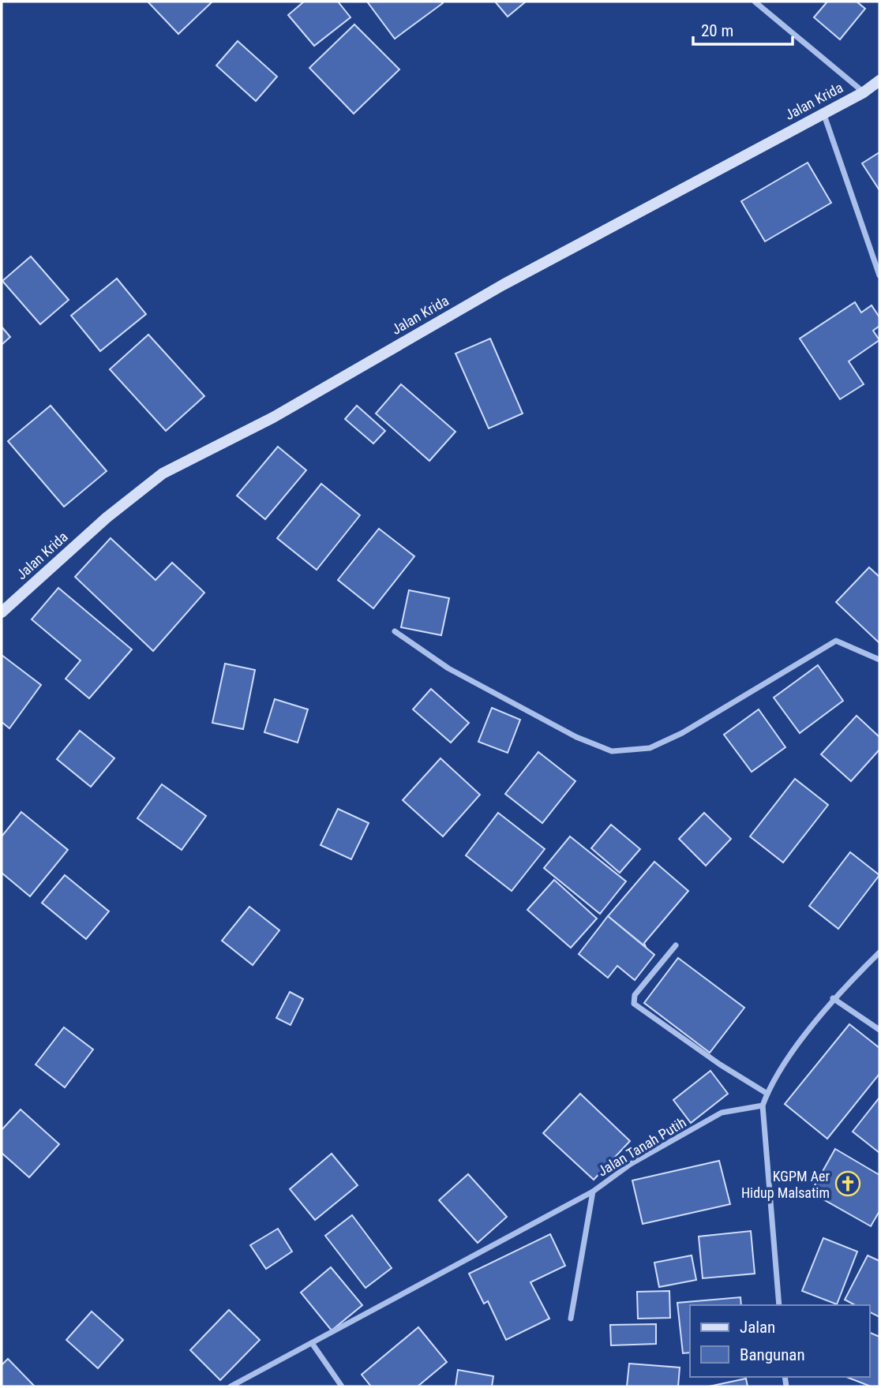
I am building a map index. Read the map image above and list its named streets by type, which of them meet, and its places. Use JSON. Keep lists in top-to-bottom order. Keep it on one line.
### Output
{"streets":{"street":["Jalan Krida","Jalan Tanah Putih"]},"places":{"church":["KGPM Aer Hidup Malsatim"]},"legend":["Jalan","Bangunan"],"scale_bar":"20 m"}
